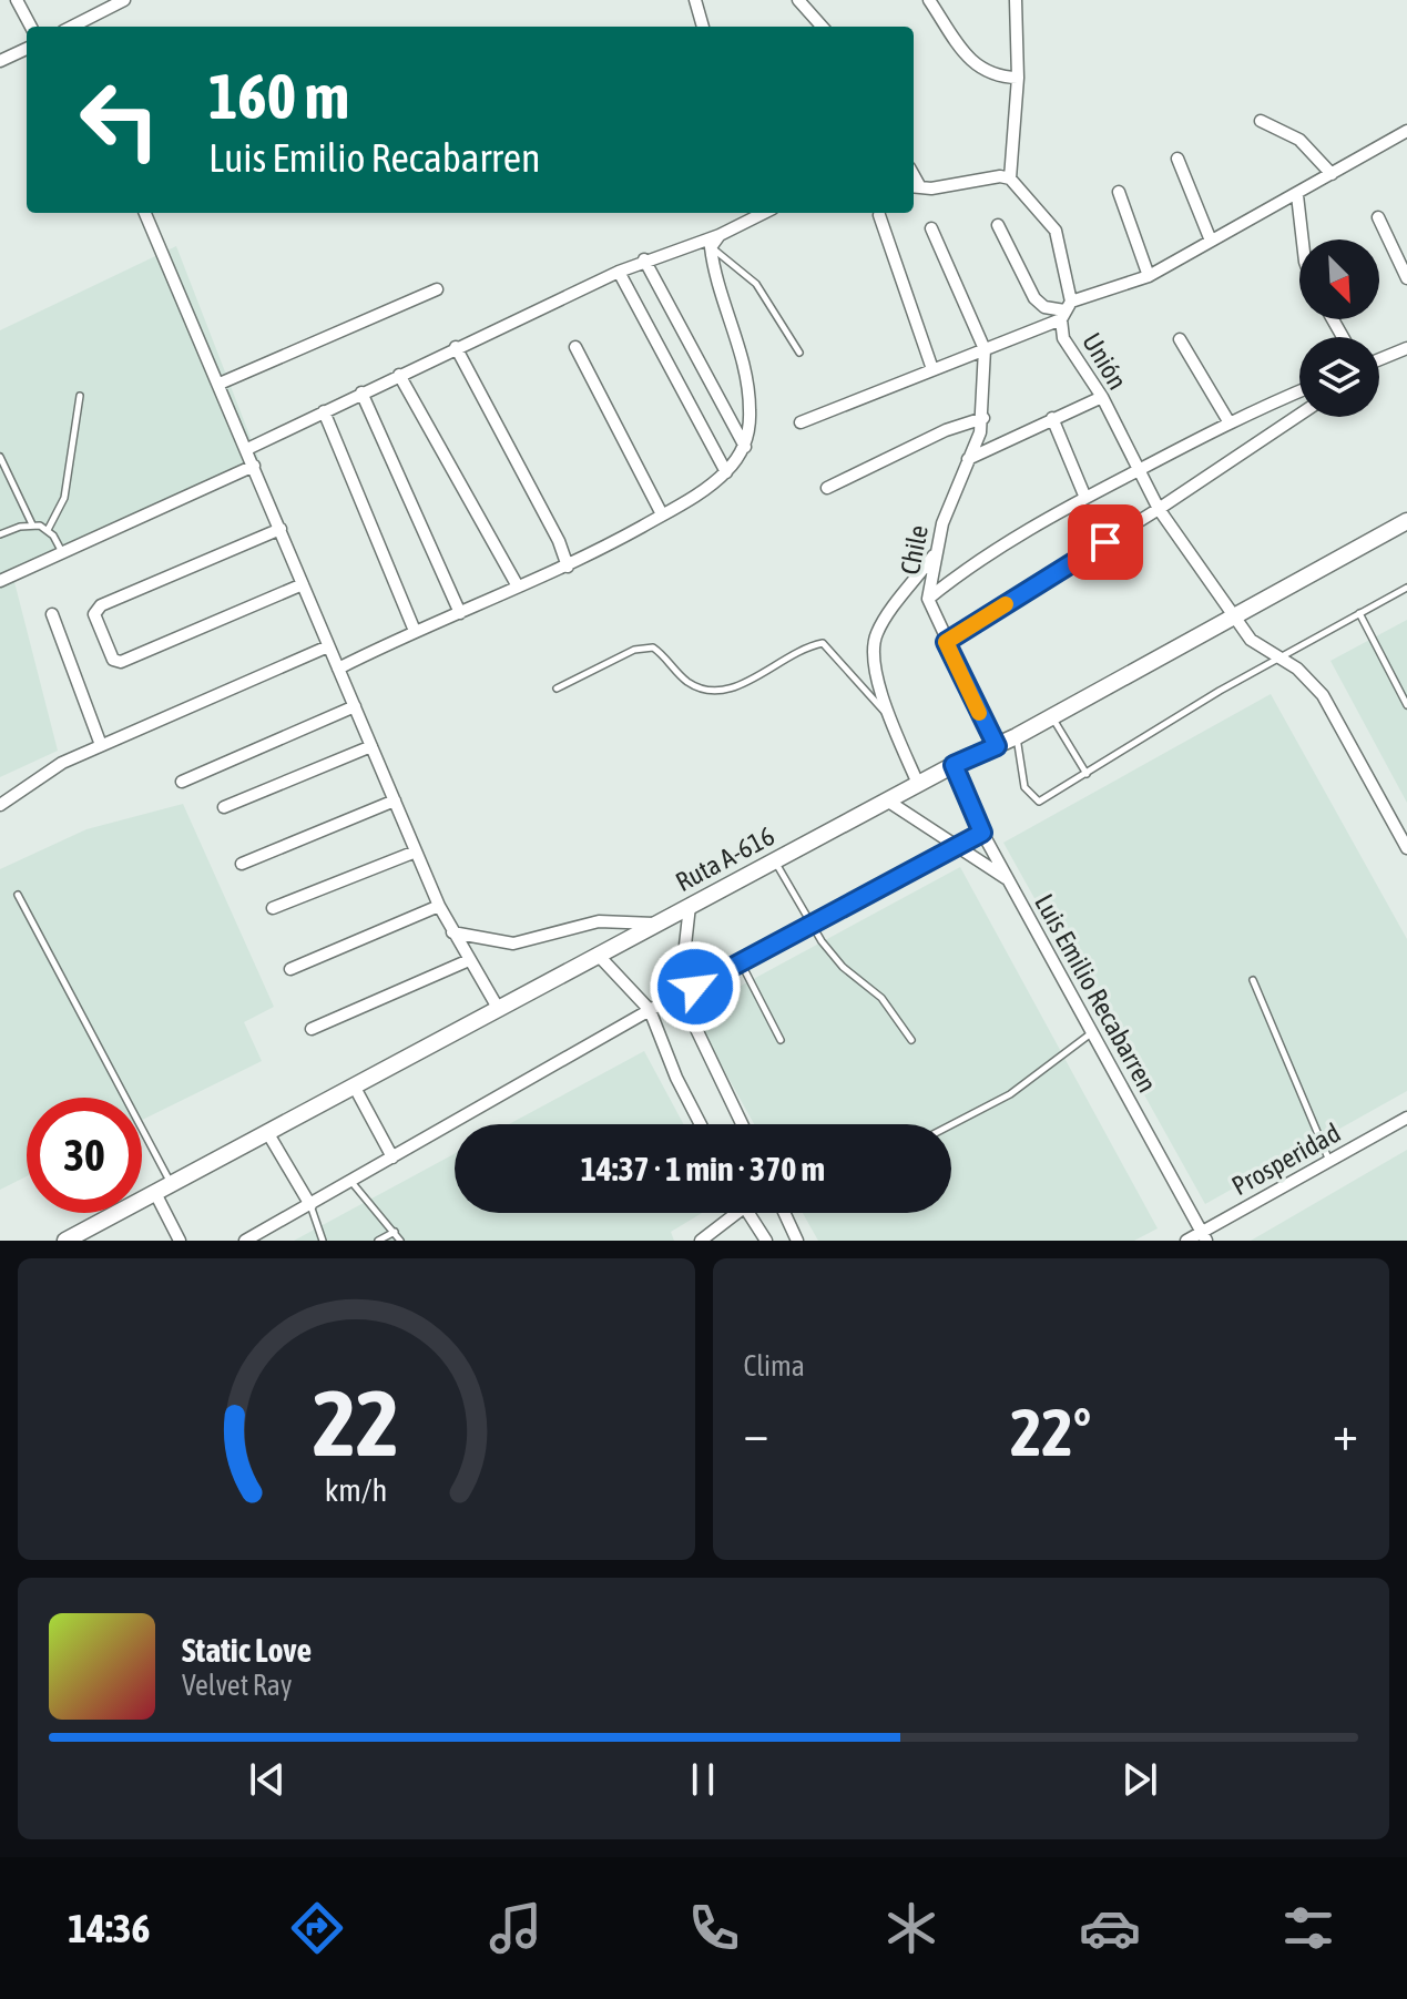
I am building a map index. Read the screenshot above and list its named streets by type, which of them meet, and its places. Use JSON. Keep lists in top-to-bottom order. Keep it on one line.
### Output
{"streets":{"main road":["Ruta A-616"],"street":["Unión","Chile","Luis Emilio Recabarren","Prosperidad"]},"crossings":[["Unión","Ruta A-616"],["Chile","Ruta A-616"],["Ruta A-616","Luis Emilio Recabarren"],["Luis Emilio Recabarren","Prosperidad"]],"north":"bottom right","page":{"turn":["160 m","Luis Emilio Recabarren"],"limit":"30","trip":"14:37 · 1 min · 370 m","tile":"Clima","heat":["−","22°","+"],"song":["Static Love","Velvet Ray"],"tabs":"14:36","gauge":["22","km/h"]}}
